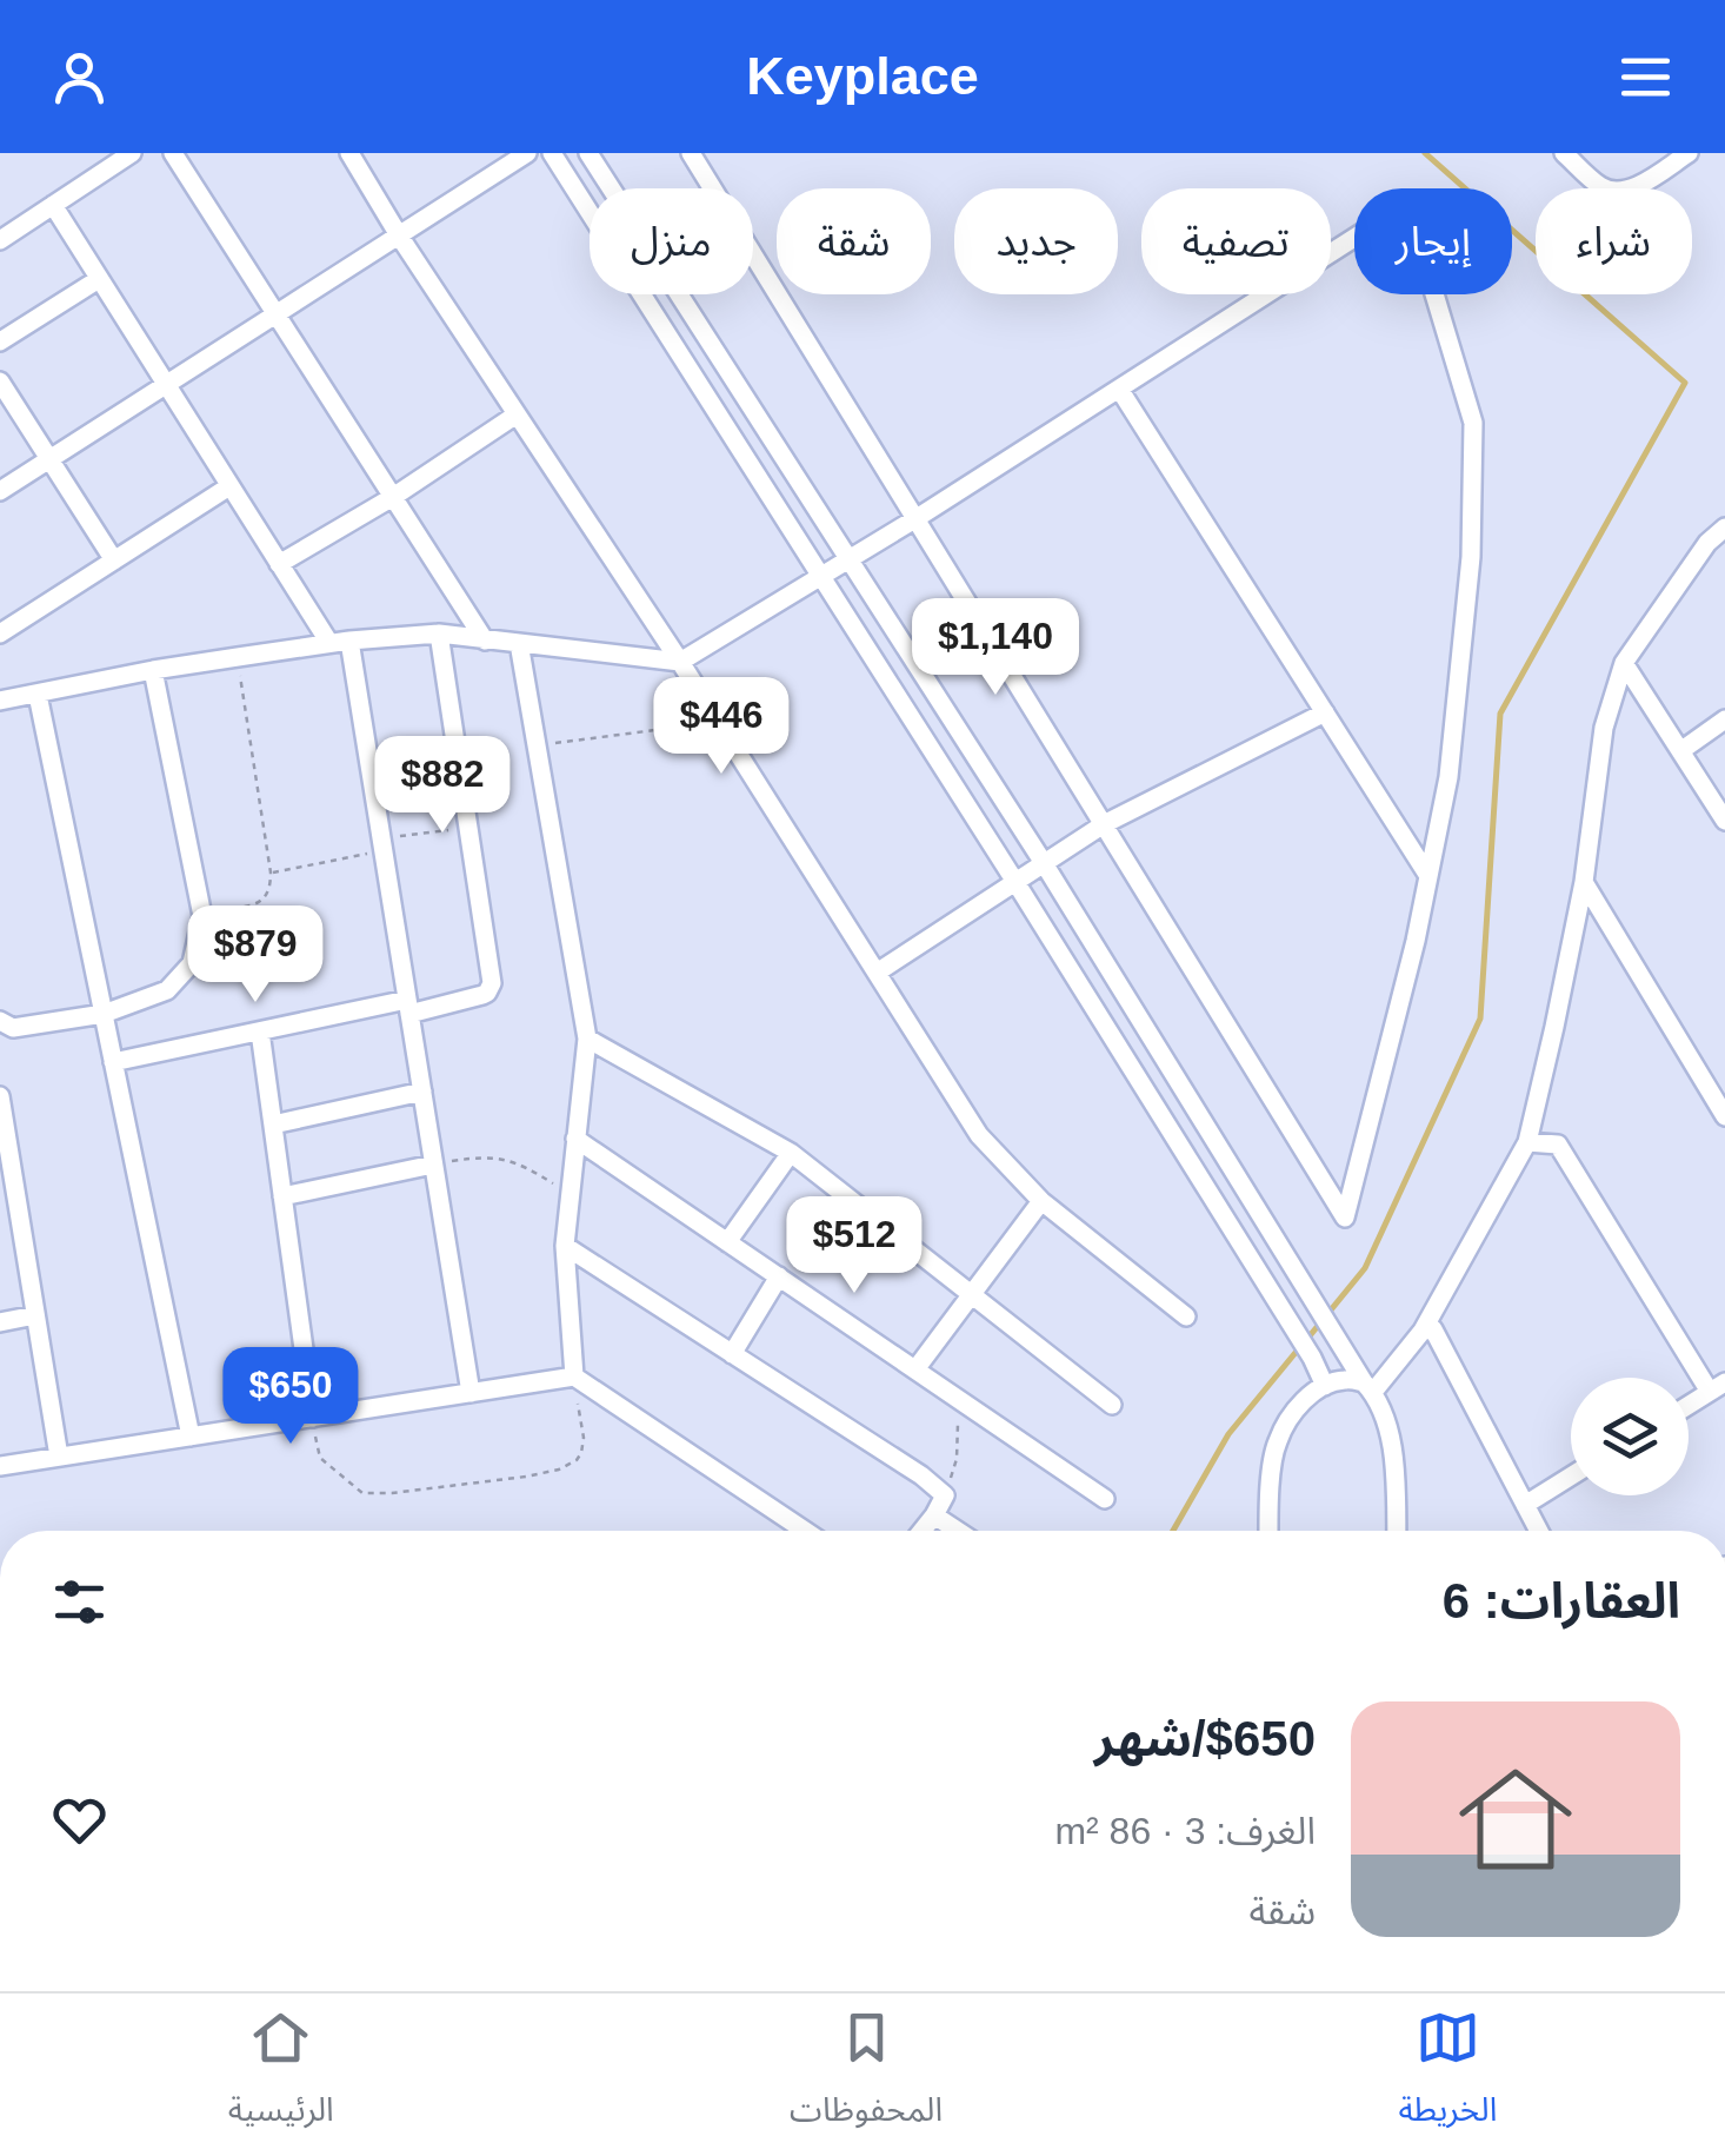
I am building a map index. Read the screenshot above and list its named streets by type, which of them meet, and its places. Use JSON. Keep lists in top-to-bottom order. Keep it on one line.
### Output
{"page":{"header":"Keyplace","chip":["شراء","إيجار","تصفية","جديد","شقة","منزل"],"price":["$1,140","$446","$882","$879","$512","$650"],"heading":"العقارات: 6","list":[{"name":"$650/شهر","note":"الغرف: 3 · 86 m² · شقة"}],"tabs":["الخريطة","المحفوظات","الرئيسية"]}}
